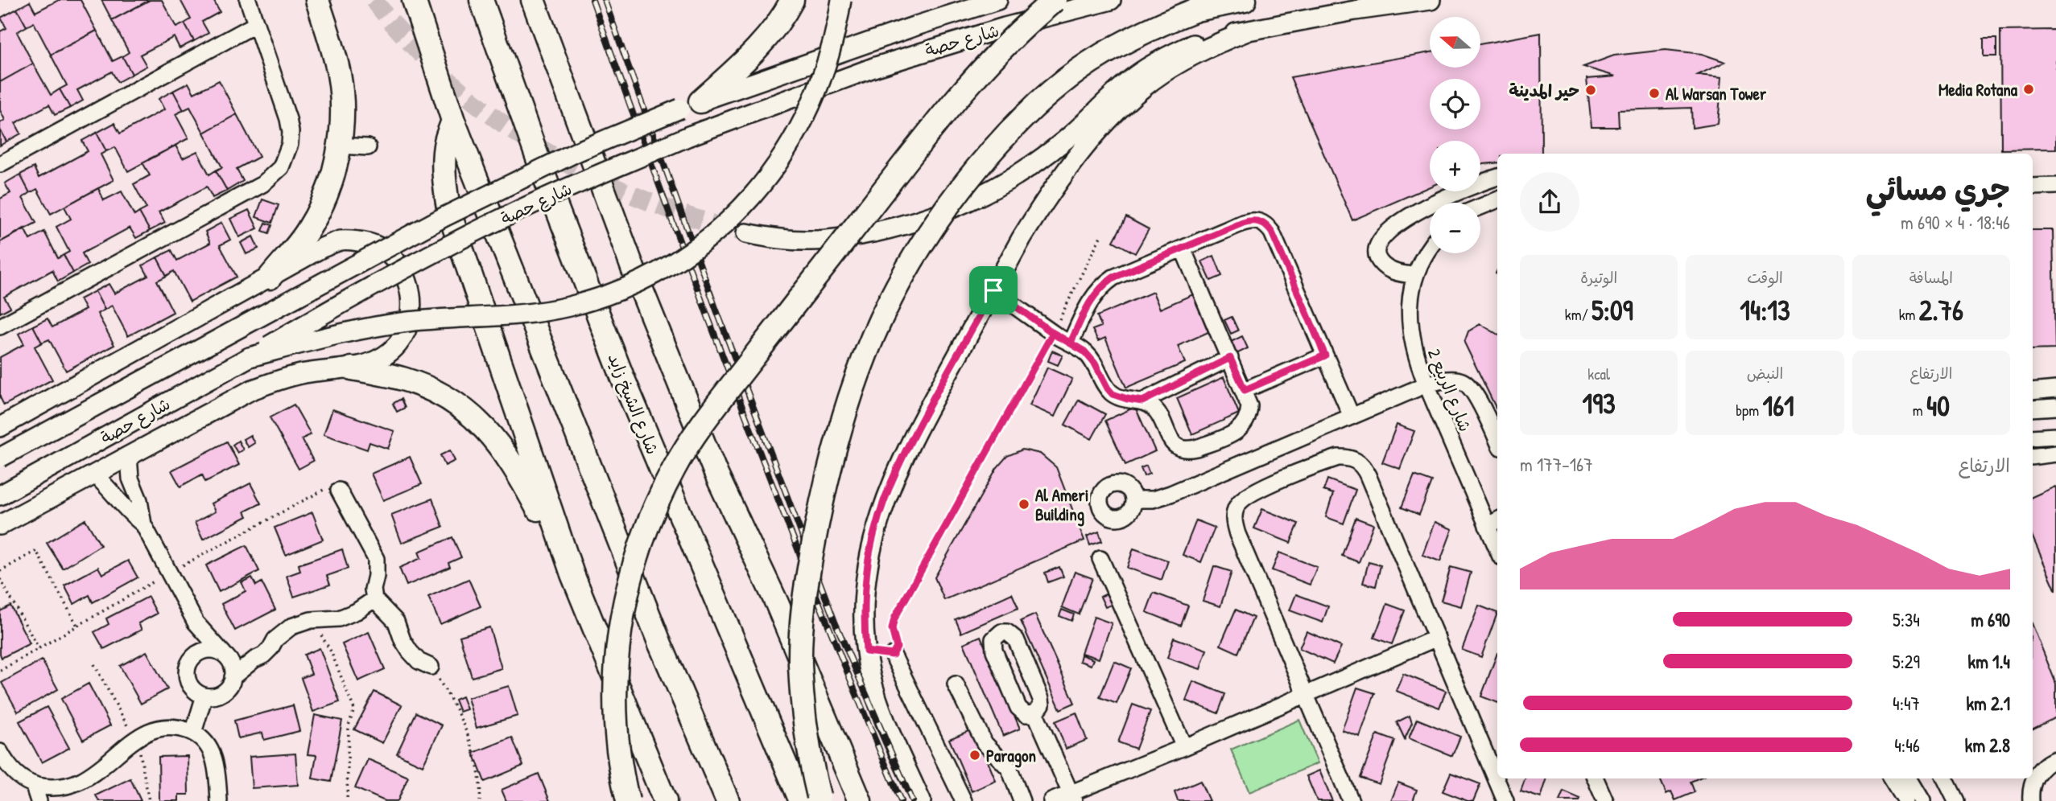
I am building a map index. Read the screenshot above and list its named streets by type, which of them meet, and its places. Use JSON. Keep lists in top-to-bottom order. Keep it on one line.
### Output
{"streets":{"highway":["شارع الشيخ زايد"],"main road":["شارع حصة"],"street":["شارع الربيع 2"]},"places":["Media Rotana","حير المدينة","Al Warsan Tower","Al Ameri Building","Paragon"],"north":"left","page":{"map_buttons":["+","−"],"heading":["جري مسائي","18:46 · 4 × 690 m"],"stats":[["المسافة","2.76 km"],["الوقت","14:13"],["الوتيرة","5:09 /km"],["الارتفاع","40 m"],["النبض","161 bpm"],["kcal","193"]],"chart":["الارتفاع","167–177 m"],"list":[{"name":"690 m","note":"5:34"},{"name":"1.4 km","note":"5:29"},{"name":"2.1 km","note":"4:47"},{"name":"2.8 km","note":"4:46"}]}}
